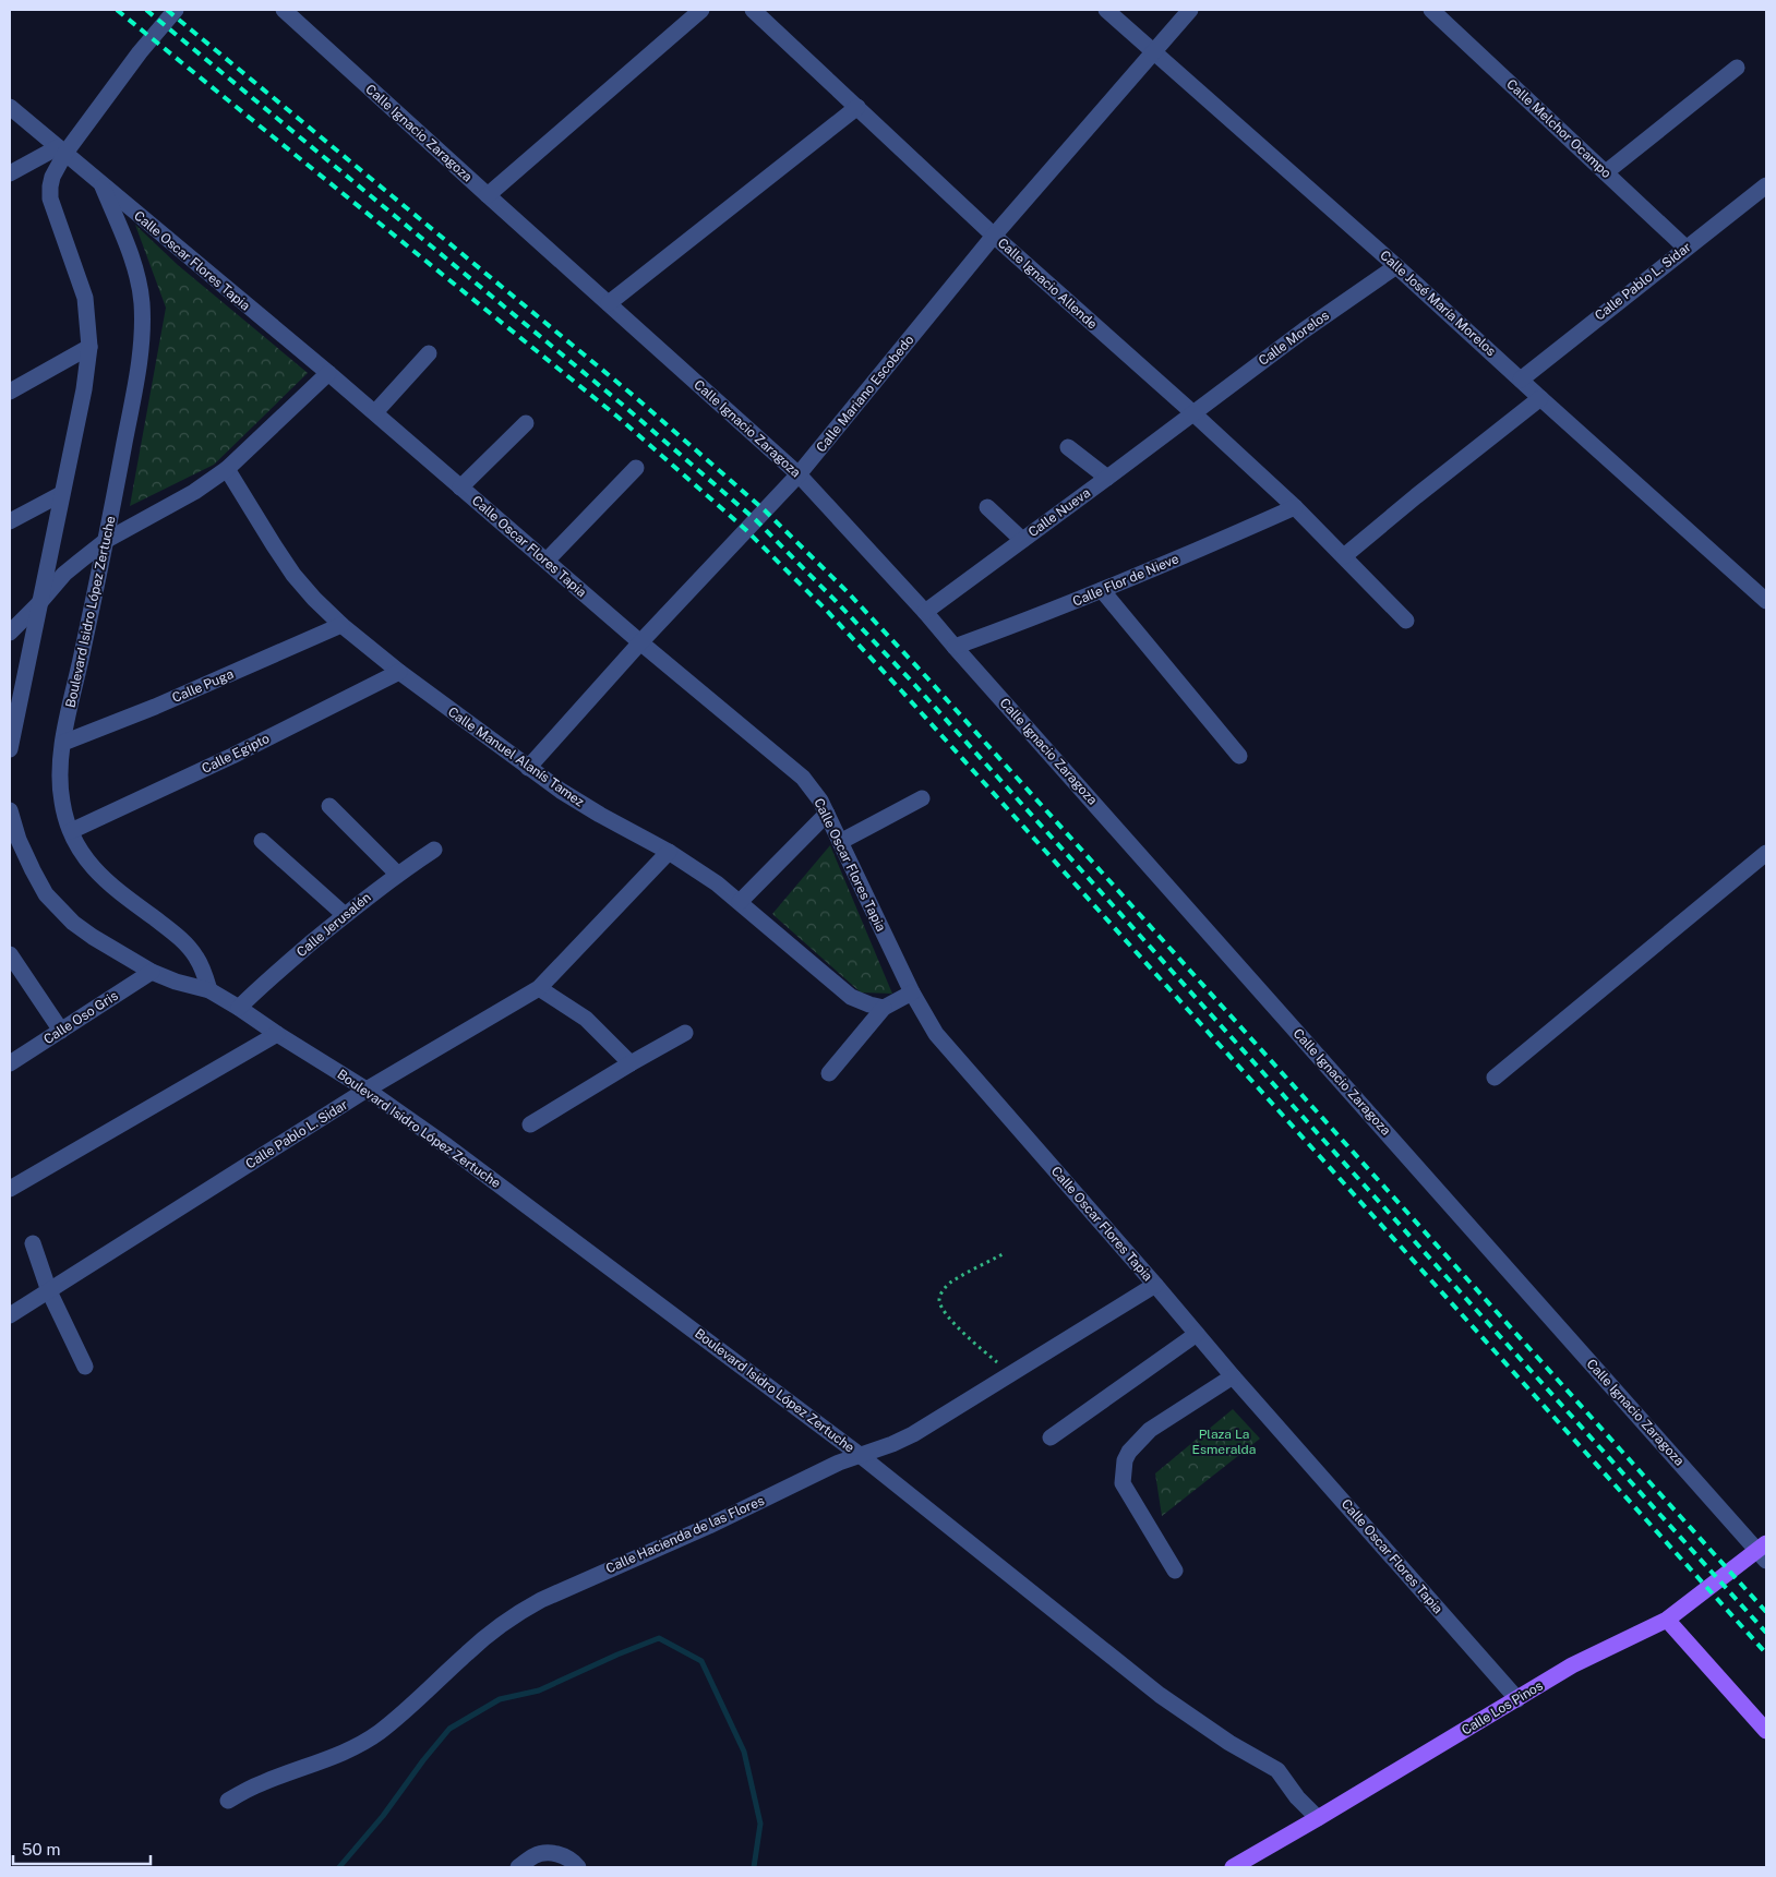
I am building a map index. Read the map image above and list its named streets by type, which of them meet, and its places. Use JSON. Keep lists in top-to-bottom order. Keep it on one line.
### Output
{"streets":{"main road":["Calle Los Pinos"],"street":["Calle Melchor Ocampo","Calle Ignacio Zaragoza","Calle Oscar Flores Tapia","Calle Pablo L. Sidar","Calle Ignacio Allende","Calle José María Morelos","Calle Morelos","Calle Mariano Escobedo","Calle Nueva","Calle Flor de Nieve","Boulevard Isidro López Zertuche","Calle Puga","Calle Egipto","Calle Manuel Alanís Tamez","Calle Jerusalén","Calle Oso Gris","Calle Hacienda de las Flores"]},"crossings":[["Calle Melchor Ocampo","Calle Pablo L. Sidar"],["Calle Ignacio Zaragoza","Calle Mariano Escobedo"],["Calle Ignacio Zaragoza","Calle Nueva"],["Calle Ignacio Zaragoza","Calle Flor de Nieve"],["Calle Ignacio Zaragoza","Calle Los Pinos"],["Calle Oscar Flores Tapia","Calle Mariano Escobedo"],["Calle Oscar Flores Tapia","Boulevard Isidro López Zertuche"],["Calle Oscar Flores Tapia","Calle Hacienda de las Flores"],["Calle Oscar Flores Tapia","Calle Los Pinos"],["Calle Pablo L. Sidar","Calle José María Morelos"],["Calle Pablo L. Sidar","Boulevard Isidro López Zertuche"],["Calle Pablo L. Sidar","Calle Manuel Alanís Tamez"],["Calle Ignacio Allende","Calle Morelos"],["Calle Ignacio Allende","Calle Mariano Escobedo"],["Calle Ignacio Allende","Calle Nueva"],["Calle Ignacio Allende","Calle Flor de Nieve"],["Calle José María Morelos","Calle Morelos"],["Calle José María Morelos","Calle Mariano Escobedo"],["Calle Morelos","Calle Nueva"],["Calle Mariano Escobedo","Calle Manuel Alanís Tamez"],["Boulevard Isidro López Zertuche","Calle Puga"],["Boulevard Isidro López Zertuche","Calle Egipto"],["Boulevard Isidro López Zertuche","Calle Jerusalén"],["Boulevard Isidro López Zertuche","Calle Oso Gris"],["Boulevard Isidro López Zertuche","Calle Hacienda de las Flores"],["Boulevard Isidro López Zertuche","Calle Los Pinos"],["Calle Puga","Calle Manuel Alanís Tamez"],["Calle Egipto","Calle Manuel Alanís Tamez"]],"parks":["Plaza La Esmeralda"],"scale_bar":"50 m"}
